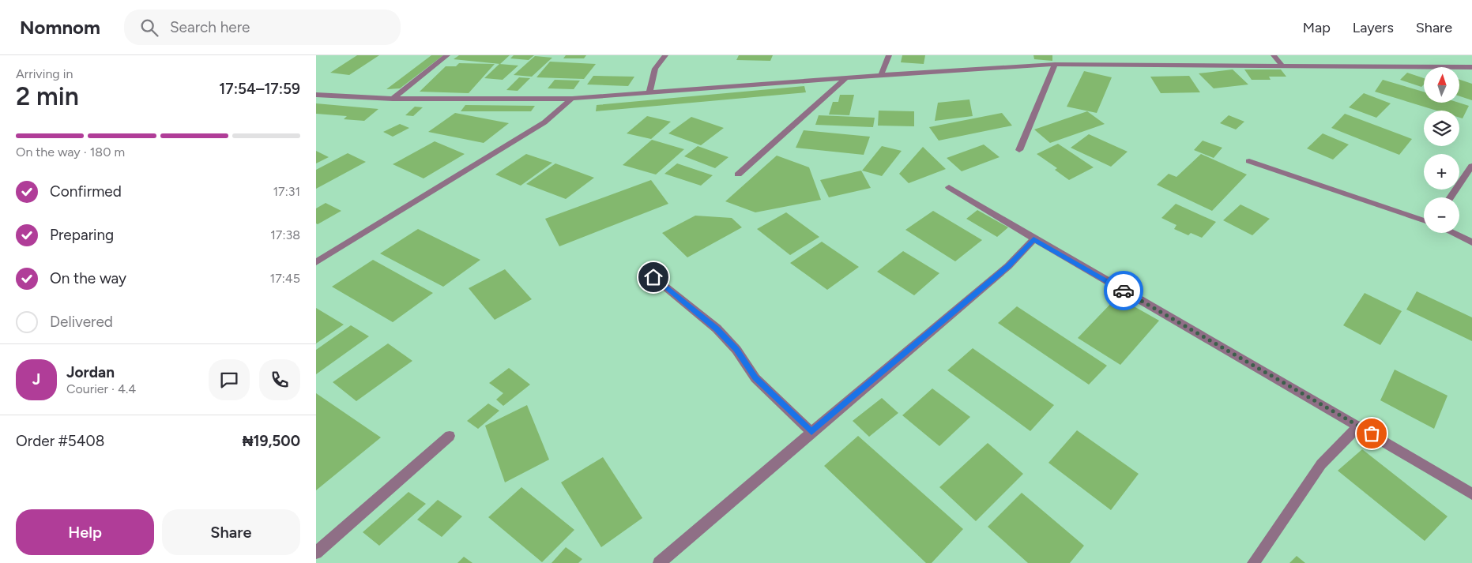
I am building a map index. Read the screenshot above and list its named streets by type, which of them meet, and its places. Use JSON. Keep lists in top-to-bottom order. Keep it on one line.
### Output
{"north":"top","page":{"header":"Nomnom","search":"Search here","nav":["Map","Layers","Share"],"heading":["2 min","Arriving in","17:54–17:59"],"panel":["Jordan","Courier · 4.4","Order #5408","₦19,500"],"map_buttons":["+","−"],"bar":"On the way · 180 m","list":[["Confirmed","17:31"],["Preparing","17:38"],["On the way","17:45"],"Delivered"],"round":"J","buttons":["Help","Share"]}}
